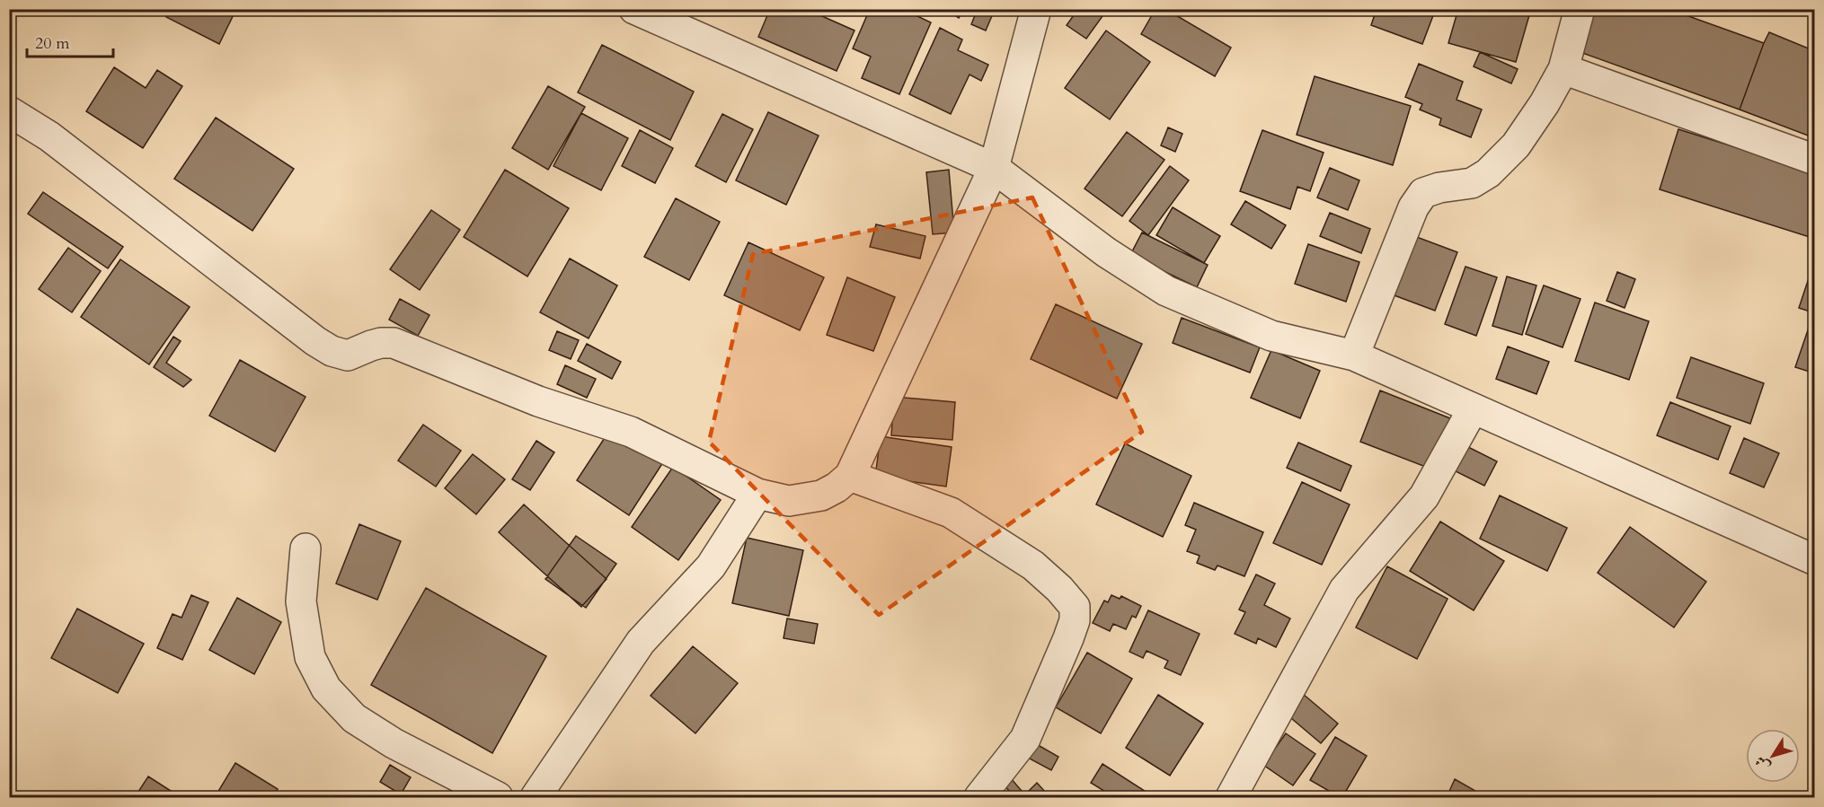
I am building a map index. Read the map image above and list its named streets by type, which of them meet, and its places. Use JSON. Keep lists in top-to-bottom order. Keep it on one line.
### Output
{"scale_bar":"20 m","north":"bottom left"}
